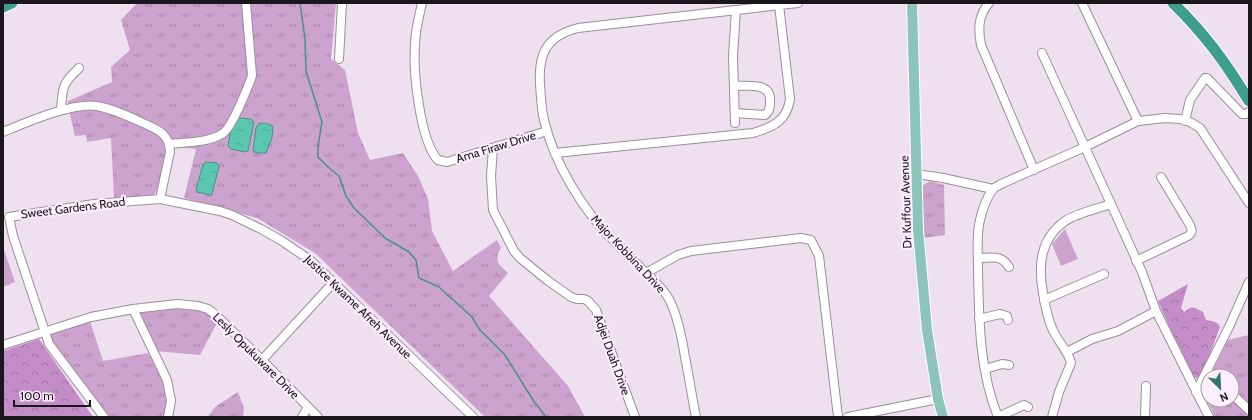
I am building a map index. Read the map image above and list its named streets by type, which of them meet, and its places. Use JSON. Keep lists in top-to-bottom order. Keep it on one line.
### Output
{"streets":{"main road":["Dr Kuffour Avenue"],"street":["Ama Firaw Drive","Sweet Gardens Road","Major Kobbina Drive","Justice Kwame Afreh Avenue","Adjei Duah Drive","Lesly Opukuware Drive"]},"crossings":[["Ama Firaw Drive","Major Kobbina Drive"],["Ama Firaw Drive","Adjei Duah Drive"],["Sweet Gardens Road","Justice Kwame Afreh Avenue"],["Sweet Gardens Road","Lesly Opukuware Drive"]],"scale_bar":"100 m","north":"bottom right"}
